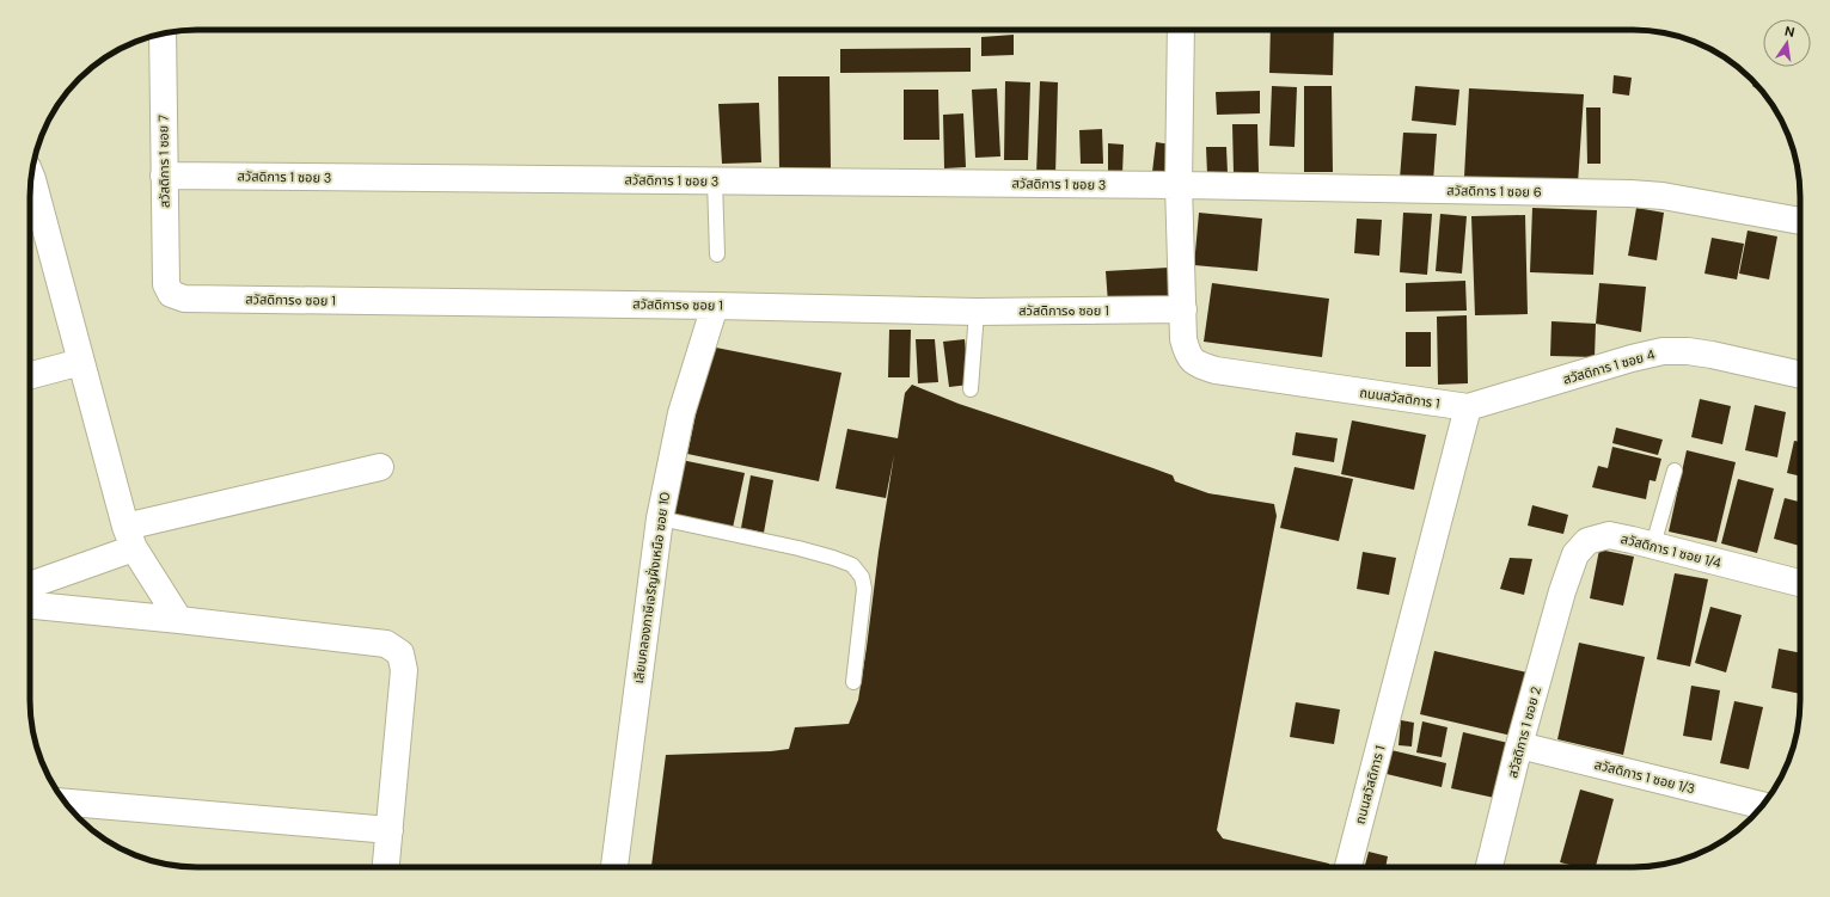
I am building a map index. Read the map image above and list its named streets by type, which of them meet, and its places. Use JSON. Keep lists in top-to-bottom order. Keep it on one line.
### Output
{"streets":{"street":["สวัสดิการ 1 ซอย 7","สวัสดิการ 1 ซอย 3","สวัสดิการ 1 ซอย 6","สวัสดิการ๑ ซอย 1","สวัสดิการ 1 ซอย 4","ถนนสวัสดิการ 1","สวัสดิการ 1 ซอย 1/4","เลียบคลองภาษีเจริญฝั่งเหนือ ซอย 10","สวัสดิการ 1 ซอย 2","สวัสดิการ 1 ซอย 1/3"]},"crossings":[["สวัสดิการ 1 ซอย 7","สวัสดิการ 1 ซอย 3"],["สวัสดิการ 1 ซอย 7","สวัสดิการ๑ ซอย 1"],["สวัสดิการ 1 ซอย 3","สวัสดิการ 1 ซอย 6"],["สวัสดิการ 1 ซอย 3","ถนนสวัสดิการ 1"],["สวัสดิการ 1 ซอย 6","ถนนสวัสดิการ 1"],["สวัสดิการ๑ ซอย 1","ถนนสวัสดิการ 1"],["สวัสดิการ๑ ซอย 1","เลียบคลองภาษีเจริญฝั่งเหนือ ซอย 10"],["สวัสดิการ 1 ซอย 4","ถนนสวัสดิการ 1"],["สวัสดิการ 1 ซอย 1/4","สวัสดิการ 1 ซอย 2"],["สวัสดิการ 1 ซอย 2","สวัสดิการ 1 ซอย 1/3"]],"north":"top"}
